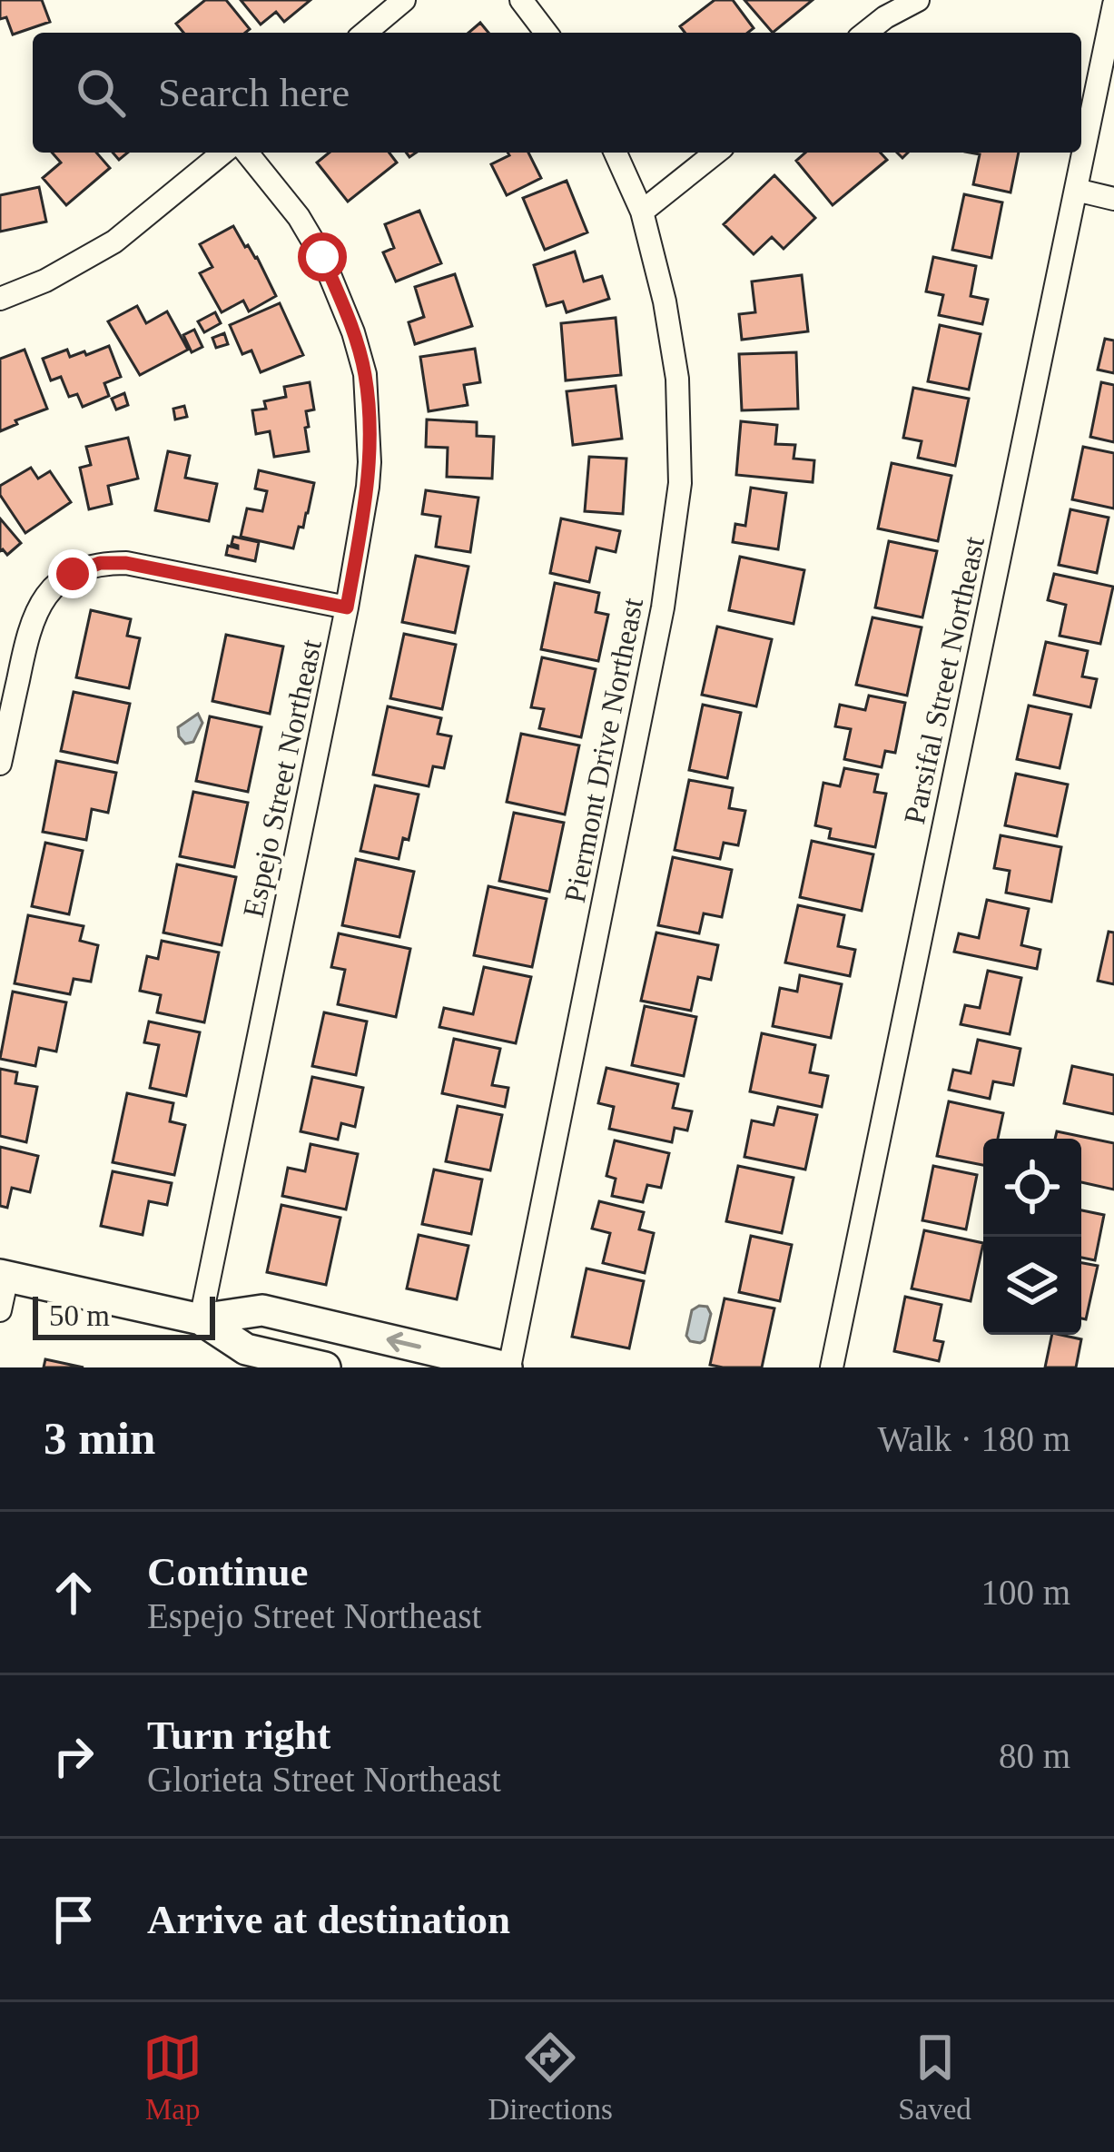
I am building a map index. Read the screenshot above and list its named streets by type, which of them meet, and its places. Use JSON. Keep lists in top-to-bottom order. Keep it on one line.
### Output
{"streets":{"street":["Parsifal Street Northeast","Piermont Drive Northeast","Espejo Street Northeast"]},"scale_bar":"50 m","page":{"search":"Search here","scale":"50 m","heading":["3 min","Walk · 180 m"],"list":[["Continue","Espejo Street Northeast","100 m"],["Turn right","Glorieta Street Northeast","80 m"],"Arrive at destination"],"nav":["Map","Directions","Saved"]}}
